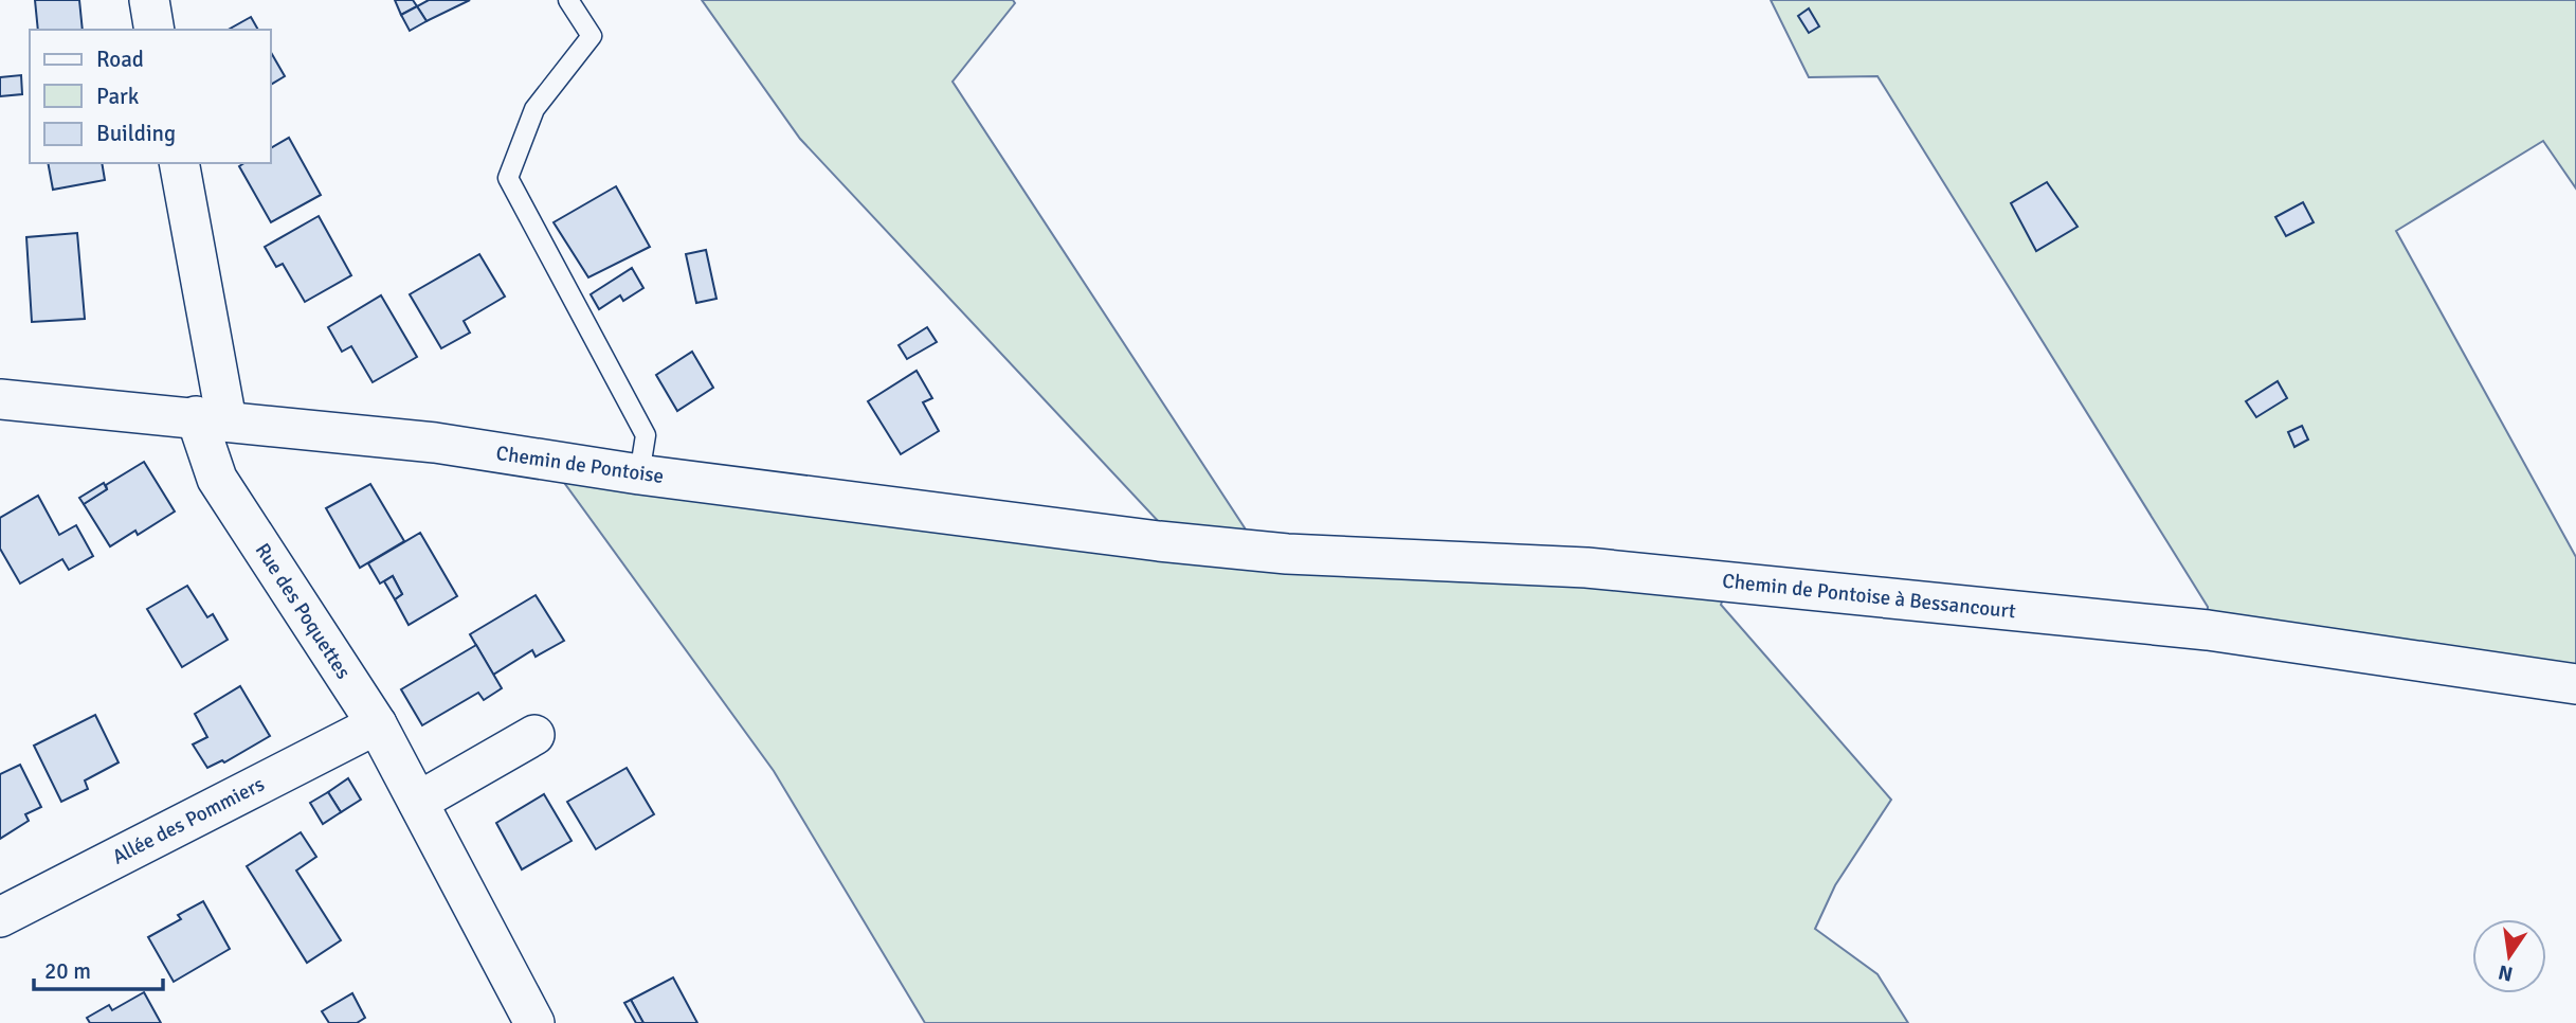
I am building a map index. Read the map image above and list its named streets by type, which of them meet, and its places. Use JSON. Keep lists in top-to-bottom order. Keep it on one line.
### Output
{"streets":{"street":["Chemin de Pontoise","Chemin de Pontoise à Bessancourt","Rue des Poquettes","Allée des Pommiers"]},"crossings":[["Chemin de Pontoise","Chemin de Pontoise à Bessancourt"],["Chemin de Pontoise","Rue des Poquettes"],["Rue des Poquettes","Allée des Pommiers"]],"legend":["Road","Park","Building"],"scale_bar":"20 m","north":"bottom"}
